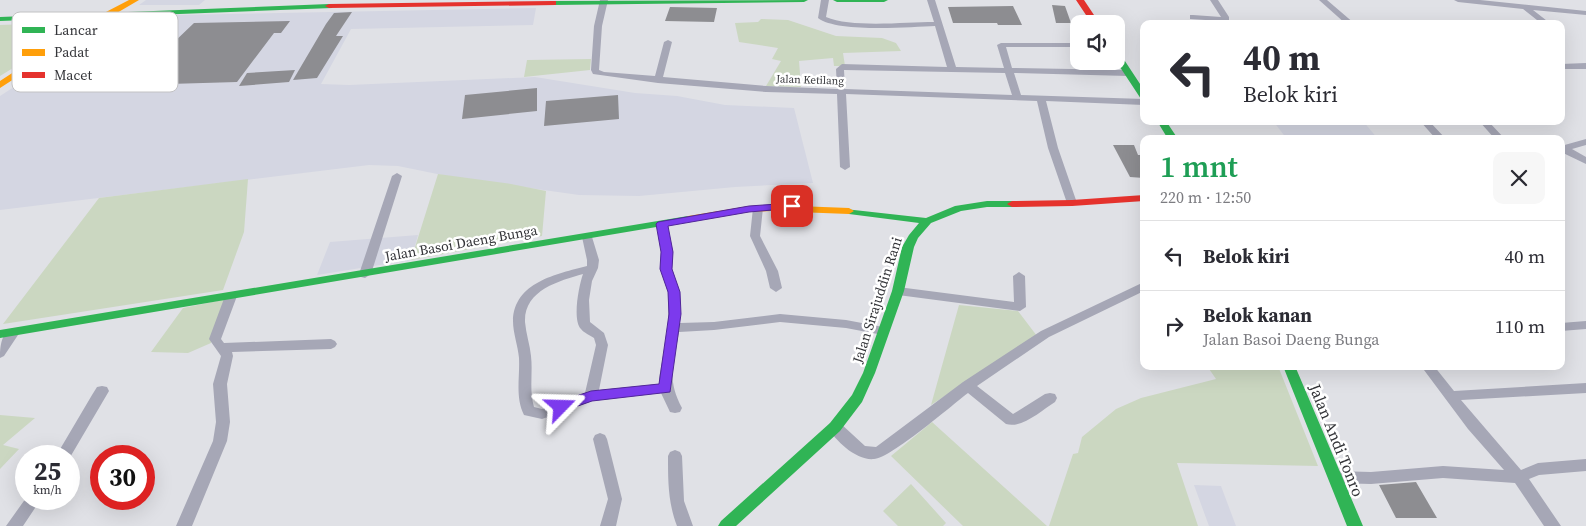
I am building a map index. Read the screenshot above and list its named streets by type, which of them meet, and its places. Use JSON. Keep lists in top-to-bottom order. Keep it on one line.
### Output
{"streets":{"street":["Jalan Ketilang","Jalan Basoi Daeng Bunga","Jalan Sirajuddin Rani","Jalan Andi Tonro"]},"crossings":[["Jalan Basoi Daeng Bunga","Jalan Sirajuddin Rani"]],"legend":["Lancar","Padat","Macet"],"page":{"turn":["40 m","Belok kiri"],"heading":["1 mnt","220 m · 12:50"],"list":[{"name":"Belok kiri","value":"40 m"},{"name":"Belok kanan","note":"Jalan Basoi Daeng Bunga","value":"110 m"}],"speed":"25 km/h","limit":"30"}}
